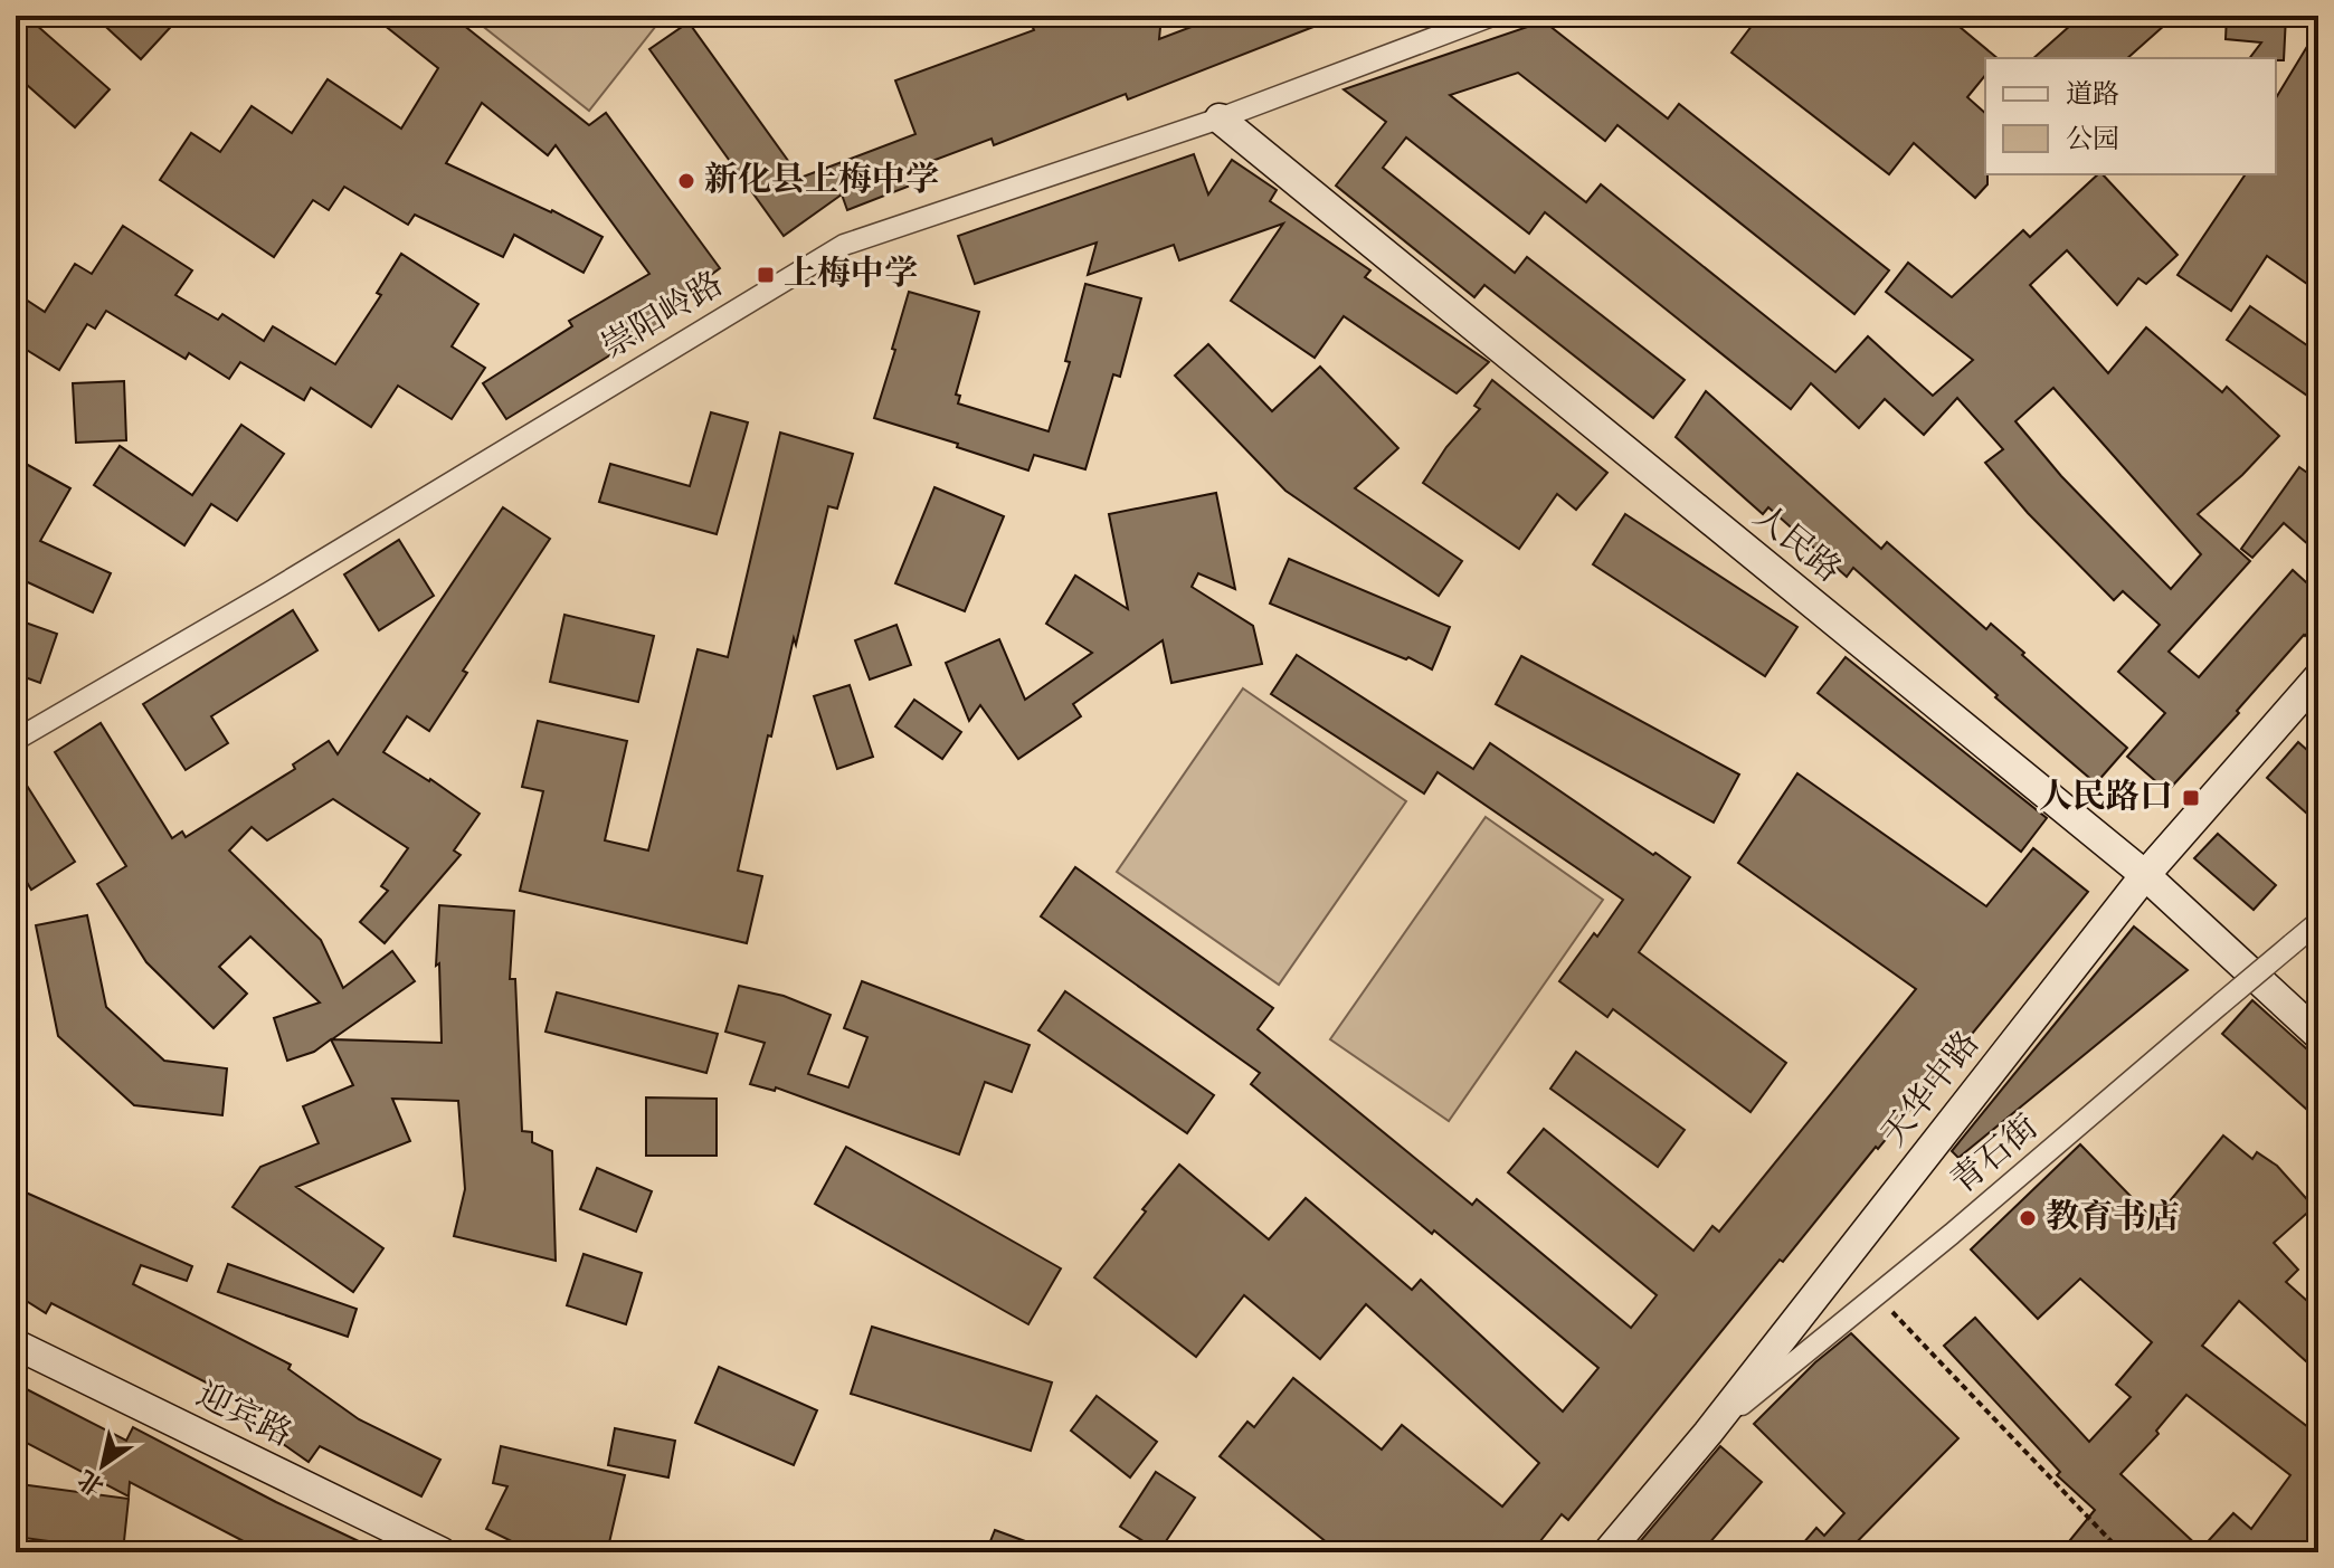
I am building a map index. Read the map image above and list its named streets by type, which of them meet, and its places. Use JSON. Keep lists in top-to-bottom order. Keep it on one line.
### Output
{"streets":{"street":["崇阳岭路","人民路","天华中路","青石街","迎宾路"]},"crossings":[["崇阳岭路","人民路"],["人民路","天华中路"],["天华中路","青石街"]],"places":{"other":["新化县上梅中学","教育书店"],"transit":["上梅中学","人民路口"]},"legend":["道路","公园"],"north":"bottom left"}
